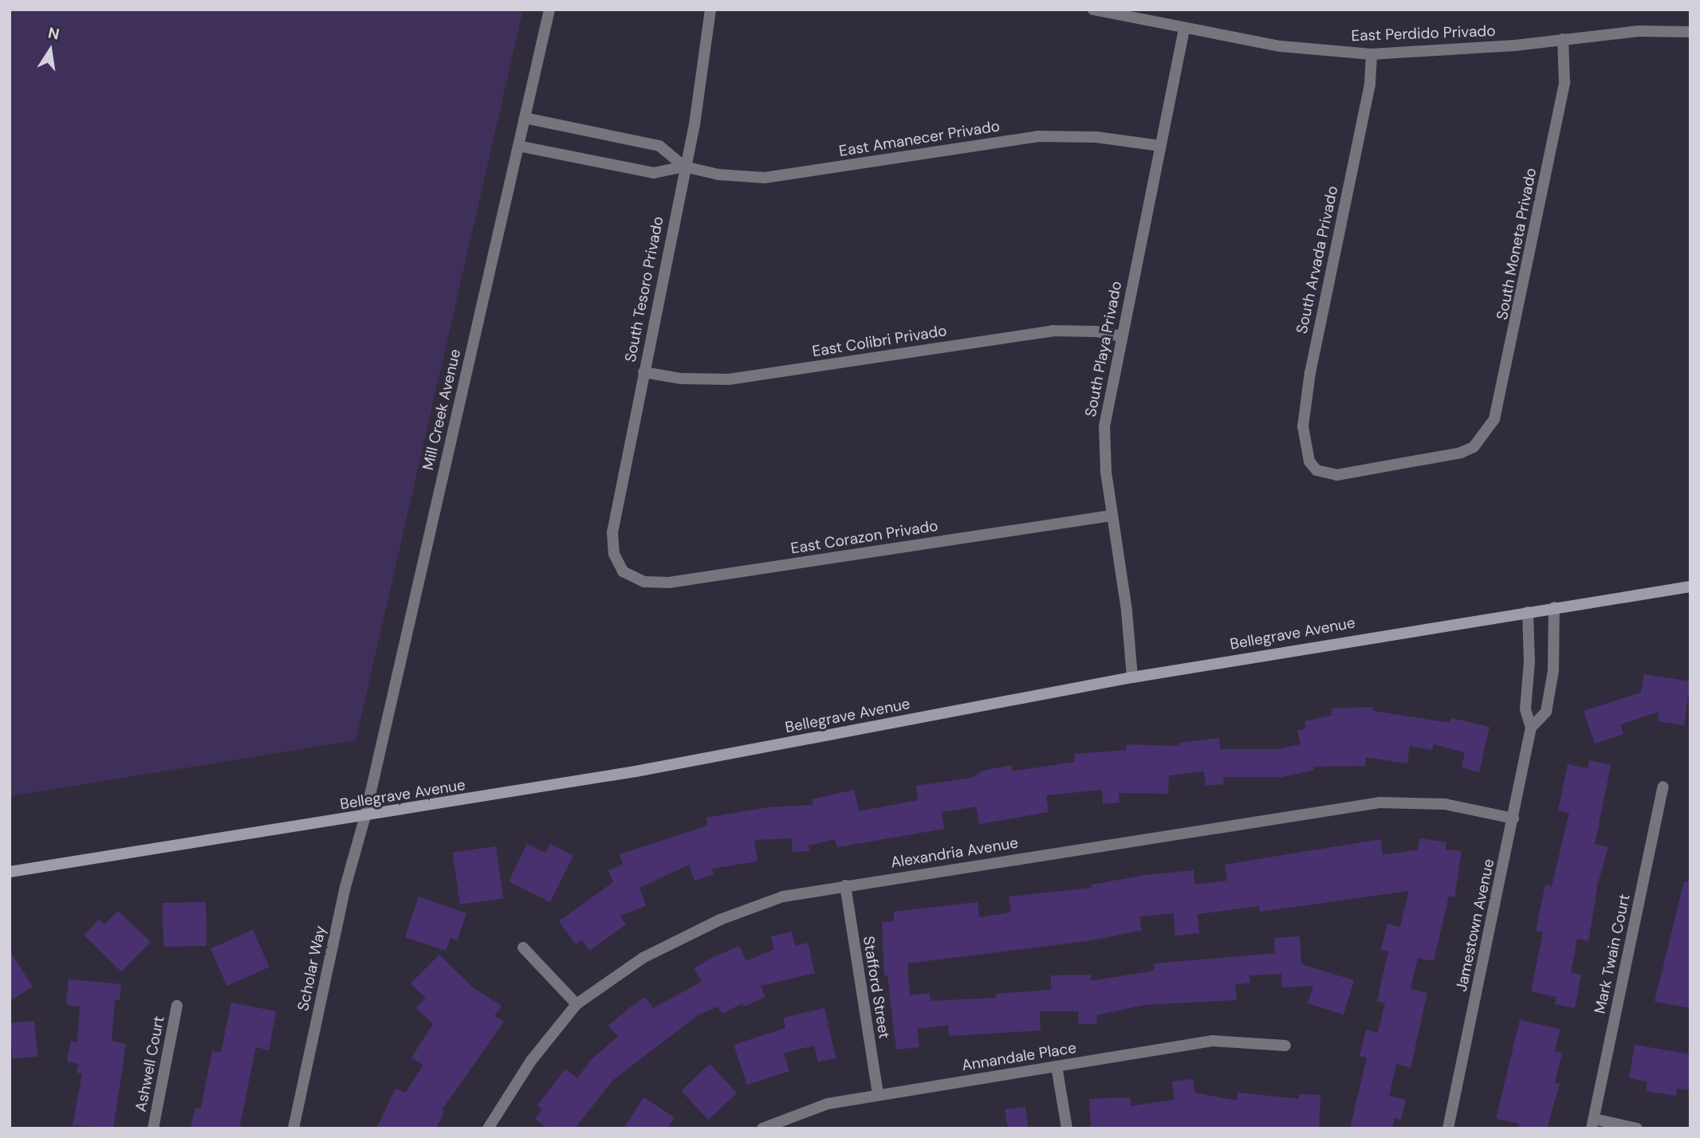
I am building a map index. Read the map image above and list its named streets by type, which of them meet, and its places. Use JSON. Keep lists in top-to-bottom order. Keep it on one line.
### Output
{"streets":{"main road":["Bellegrave Avenue"],"street":["East Perdido Privado","East Amanecer Privado","South Moneta Privado","South Arvada Privado","South Tesoro Privado","East Colibri Privado","South Playa Privado","Mill Creek Avenue","East Corazon Privado","Alexandria Avenue","Jamestown Avenue","Mark Twain Court","Scholar Way","Stafford Street","Annandale Place","Ashwell Court"]},"crossings":[["East Perdido Privado","South Moneta Privado"],["East Perdido Privado","South Arvada Privado"],["East Perdido Privado","South Playa Privado"],["East Amanecer Privado","South Tesoro Privado"],["East Amanecer Privado","South Playa Privado"],["East Amanecer Privado","Mill Creek Avenue"],["South Moneta Privado","South Arvada Privado"],["South Tesoro Privado","East Colibri Privado"],["South Tesoro Privado","East Corazon Privado"],["East Colibri Privado","South Playa Privado"],["South Playa Privado","East Corazon Privado"],["South Playa Privado","Bellegrave Avenue"],["Mill Creek Avenue","Bellegrave Avenue"],["Mill Creek Avenue","Scholar Way"],["Bellegrave Avenue","Jamestown Avenue"],["Bellegrave Avenue","Scholar Way"],["Alexandria Avenue","Jamestown Avenue"],["Alexandria Avenue","Stafford Street"],["Stafford Street","Annandale Place"]],"north":"top"}
